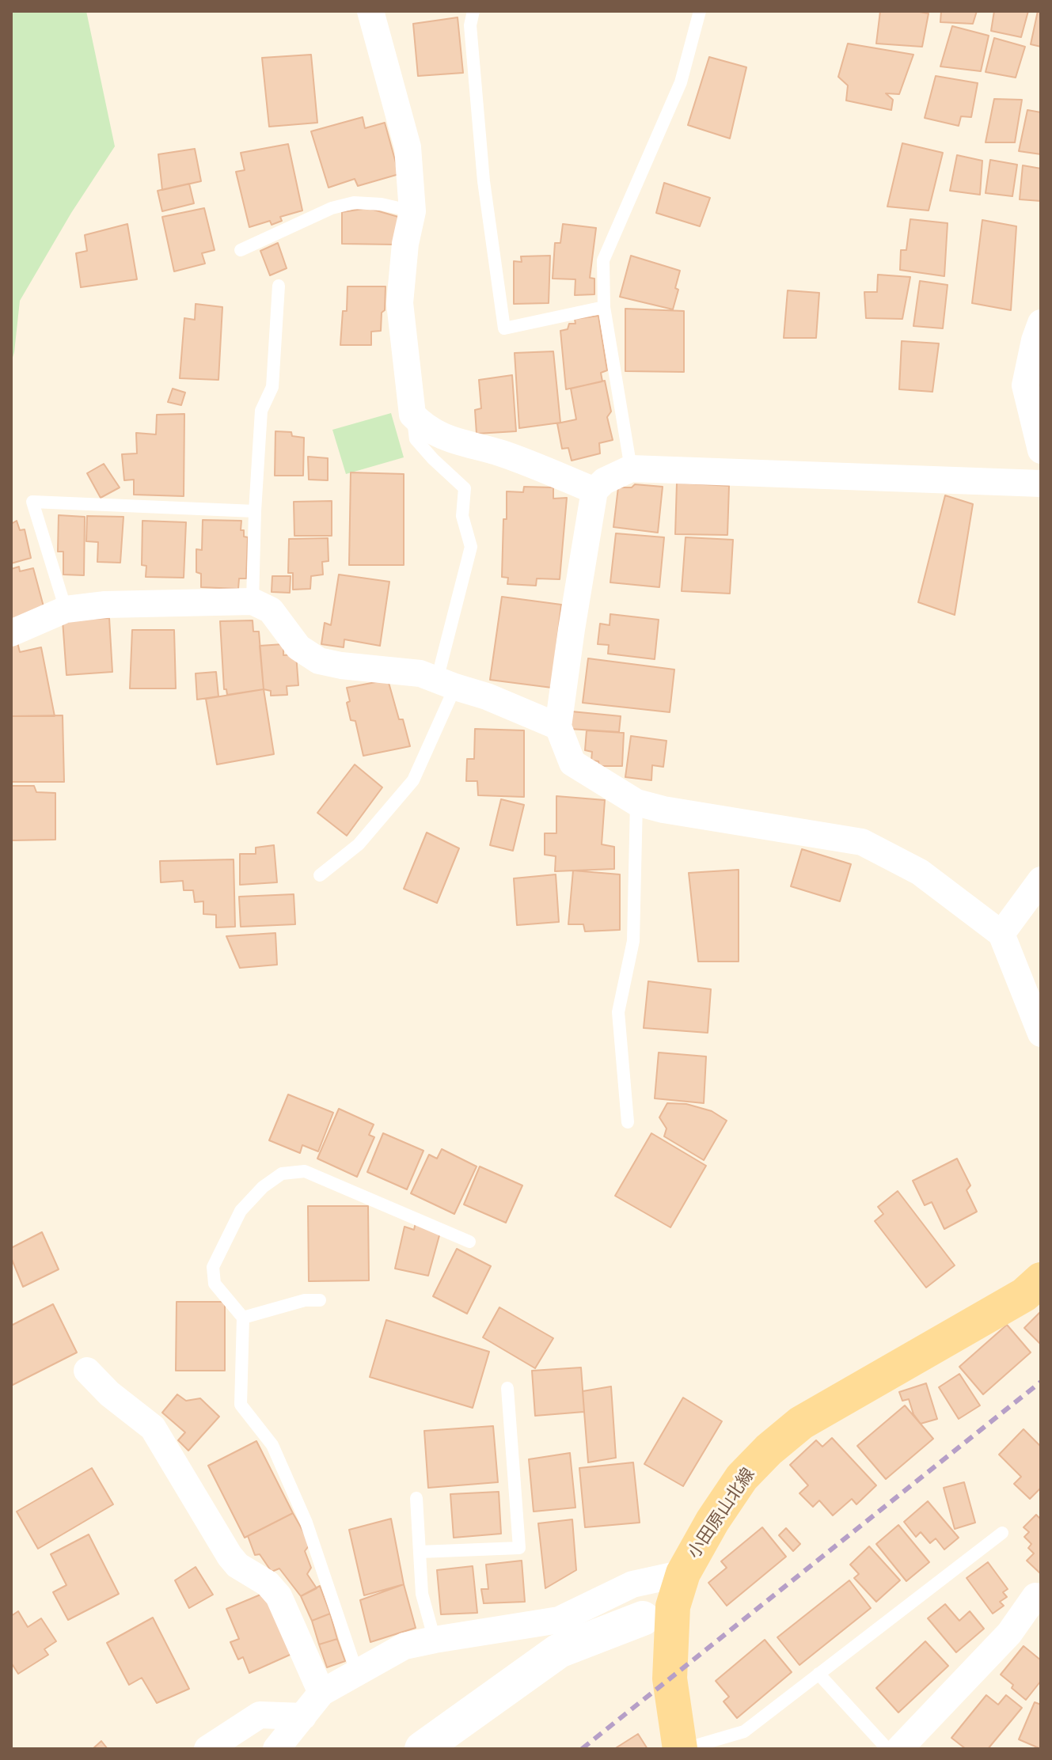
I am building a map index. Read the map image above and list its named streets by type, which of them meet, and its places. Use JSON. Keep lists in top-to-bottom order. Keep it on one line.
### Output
{"streets":{"main road":["小田原山北線"]}}
